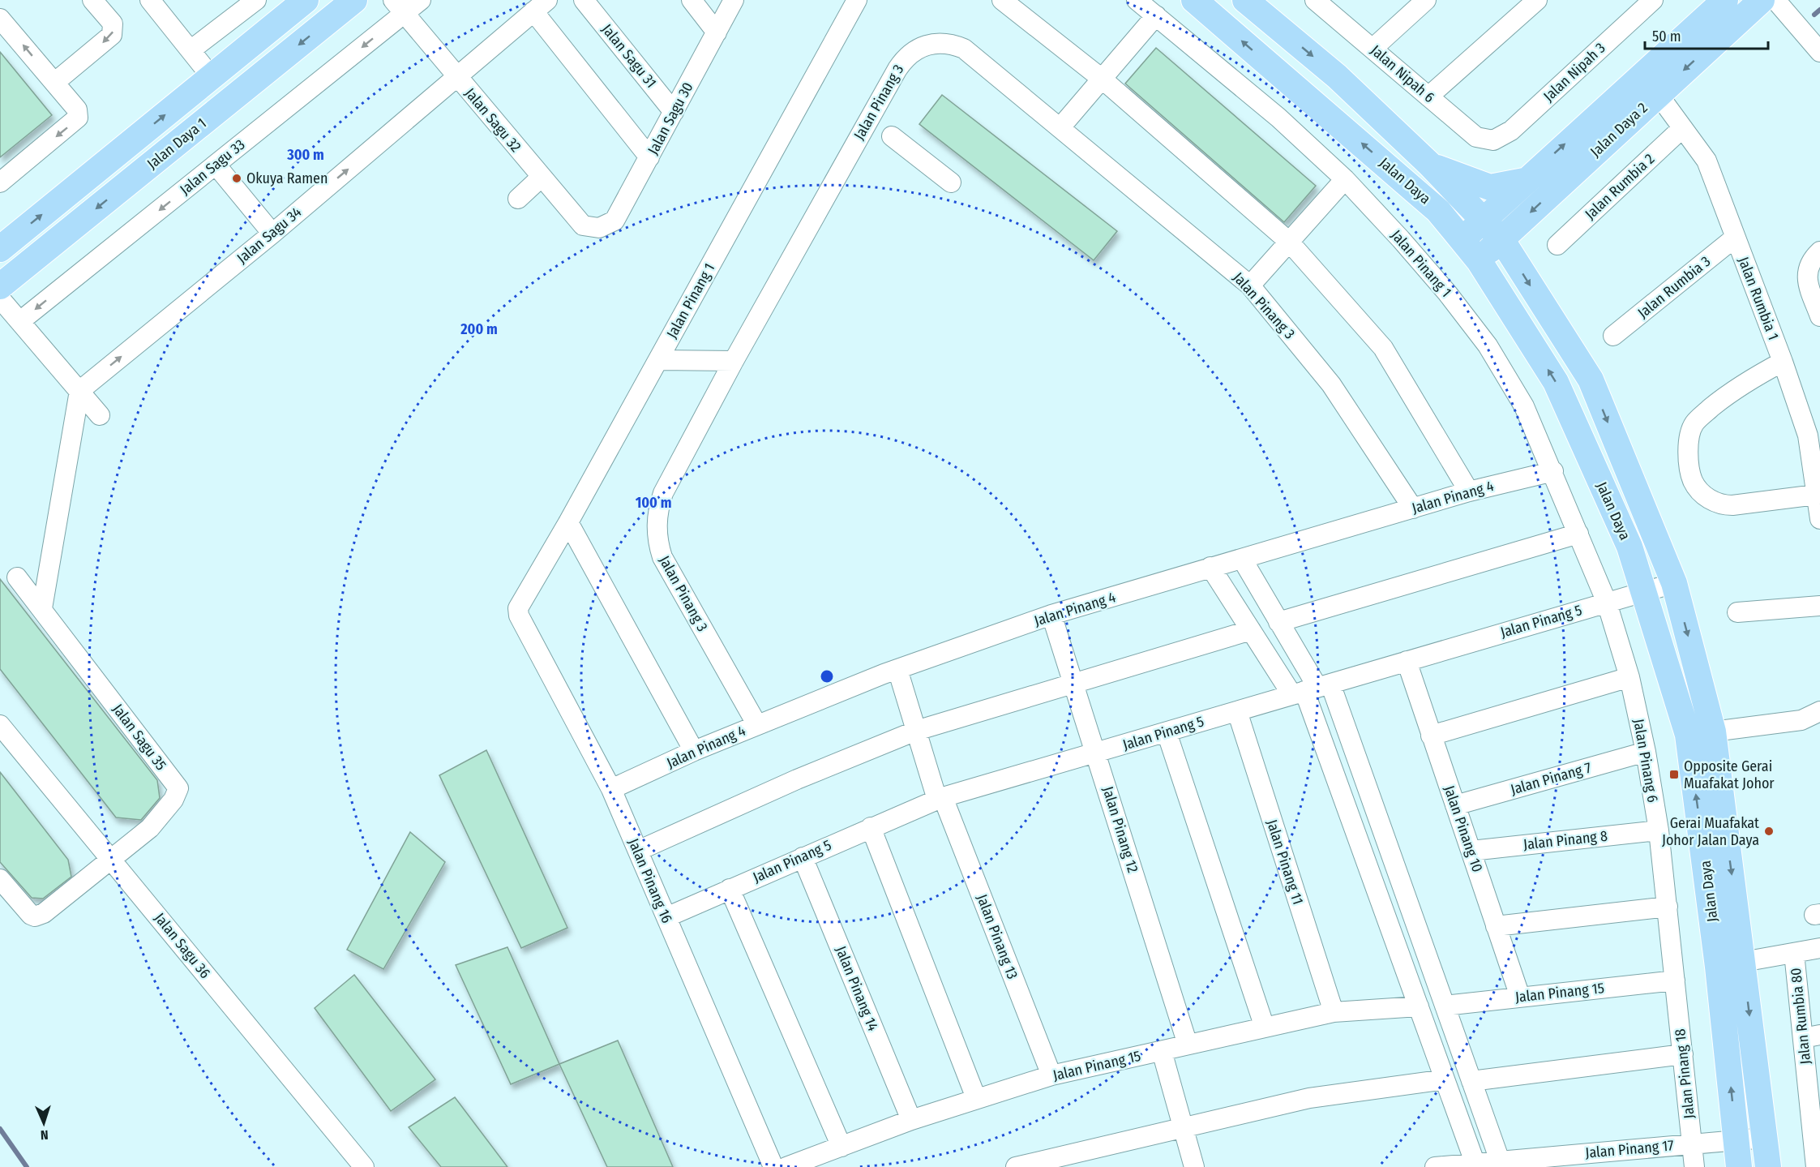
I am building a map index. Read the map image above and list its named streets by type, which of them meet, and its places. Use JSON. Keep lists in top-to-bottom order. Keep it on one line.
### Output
{"streets":{"main road":["Jalan Daya 2","Jalan Daya 1","Jalan Daya"],"street":["Jalan Sagu 31","Jalan Nipah 3","Jalan Nipah 6","Jalan Pinang 3","Jalan Sagu 30","Jalan Sagu 32","Jalan Sagu 33","Jalan Rumbia 2","Jalan Sagu 34","Jalan Pinang 1","Jalan Rumbia 3","Jalan Rumbia 1","Jalan Pinang 4","Jalan Pinang 5","Jalan Sagu 35","Jalan Pinang 6","Jalan Pinang 7","Jalan Pinang 10","Jalan Pinang 12","Jalan Pinang 8","Jalan Pinang 11","Jalan Pinang 16","Jalan Pinang 13","Jalan Sagu 36","Jalan Pinang 14","Jalan Pinang 15","Jalan Rumbia 80","Jalan Pinang 18","Jalan Pinang 17"]},"crossings":[["Jalan Sagu 31","Jalan Sagu 30"],["Jalan Nipah 3","Jalan Nipah 6"],["Jalan Pinang 3","Jalan Pinang 4"],["Jalan Sagu 30","Jalan Sagu 32"],["Jalan Sagu 32","Jalan Sagu 33"],["Jalan Sagu 32","Jalan Sagu 34"],["Jalan Daya 2","Jalan Daya"],["Jalan Daya 2","Jalan Rumbia 1"],["Jalan Daya","Jalan Pinang 5"],["Jalan Daya","Jalan Pinang 17"],["Jalan Rumbia 2","Jalan Rumbia 1"],["Jalan Pinang 1","Jalan Pinang 4"],["Jalan Pinang 1","Jalan Pinang 5"],["Jalan Pinang 1","Jalan Pinang 6"],["Jalan Pinang 1","Jalan Pinang 16"],["Jalan Rumbia 3","Jalan Rumbia 1"],["Jalan Pinang 4","Jalan Pinang 12"],["Jalan Pinang 4","Jalan Pinang 16"],["Jalan Pinang 4","Jalan Pinang 13"],["Jalan Pinang 5","Jalan Pinang 6"],["Jalan Pinang 5","Jalan Pinang 10"],["Jalan Pinang 5","Jalan Pinang 12"],["Jalan Pinang 5","Jalan Pinang 11"],["Jalan Pinang 5","Jalan Pinang 16"],["Jalan Pinang 5","Jalan Pinang 13"],["Jalan Pinang 5","Jalan Pinang 14"],["Jalan Sagu 35","Jalan Sagu 36"],["Jalan Pinang 6","Jalan Pinang 7"],["Jalan Pinang 6","Jalan Pinang 8"],["Jalan Pinang 6","Jalan Pinang 15"],["Jalan Pinang 6","Jalan Pinang 18"],["Jalan Pinang 7","Jalan Pinang 10"],["Jalan Pinang 10","Jalan Pinang 8"],["Jalan Pinang 10","Jalan Pinang 15"],["Jalan Pinang 12","Jalan Pinang 15"],["Jalan Pinang 11","Jalan Pinang 15"],["Jalan Pinang 13","Jalan Pinang 15"],["Jalan Pinang 14","Jalan Pinang 15"],["Jalan Pinang 15","Jalan Pinang 18"],["Jalan Pinang 18","Jalan Pinang 17"]],"one_way":["Jalan Sagu 33","Jalan Sagu 34"],"places":{"other":["Okuya Ramen","Gerai Muafakat Johor Jalan Daya"],"transit":["Opposite Gerai Muafakat Johor"]},"scale_bar":"50 m","north":"bottom","rings":["300 m","200 m","100 m"]}
